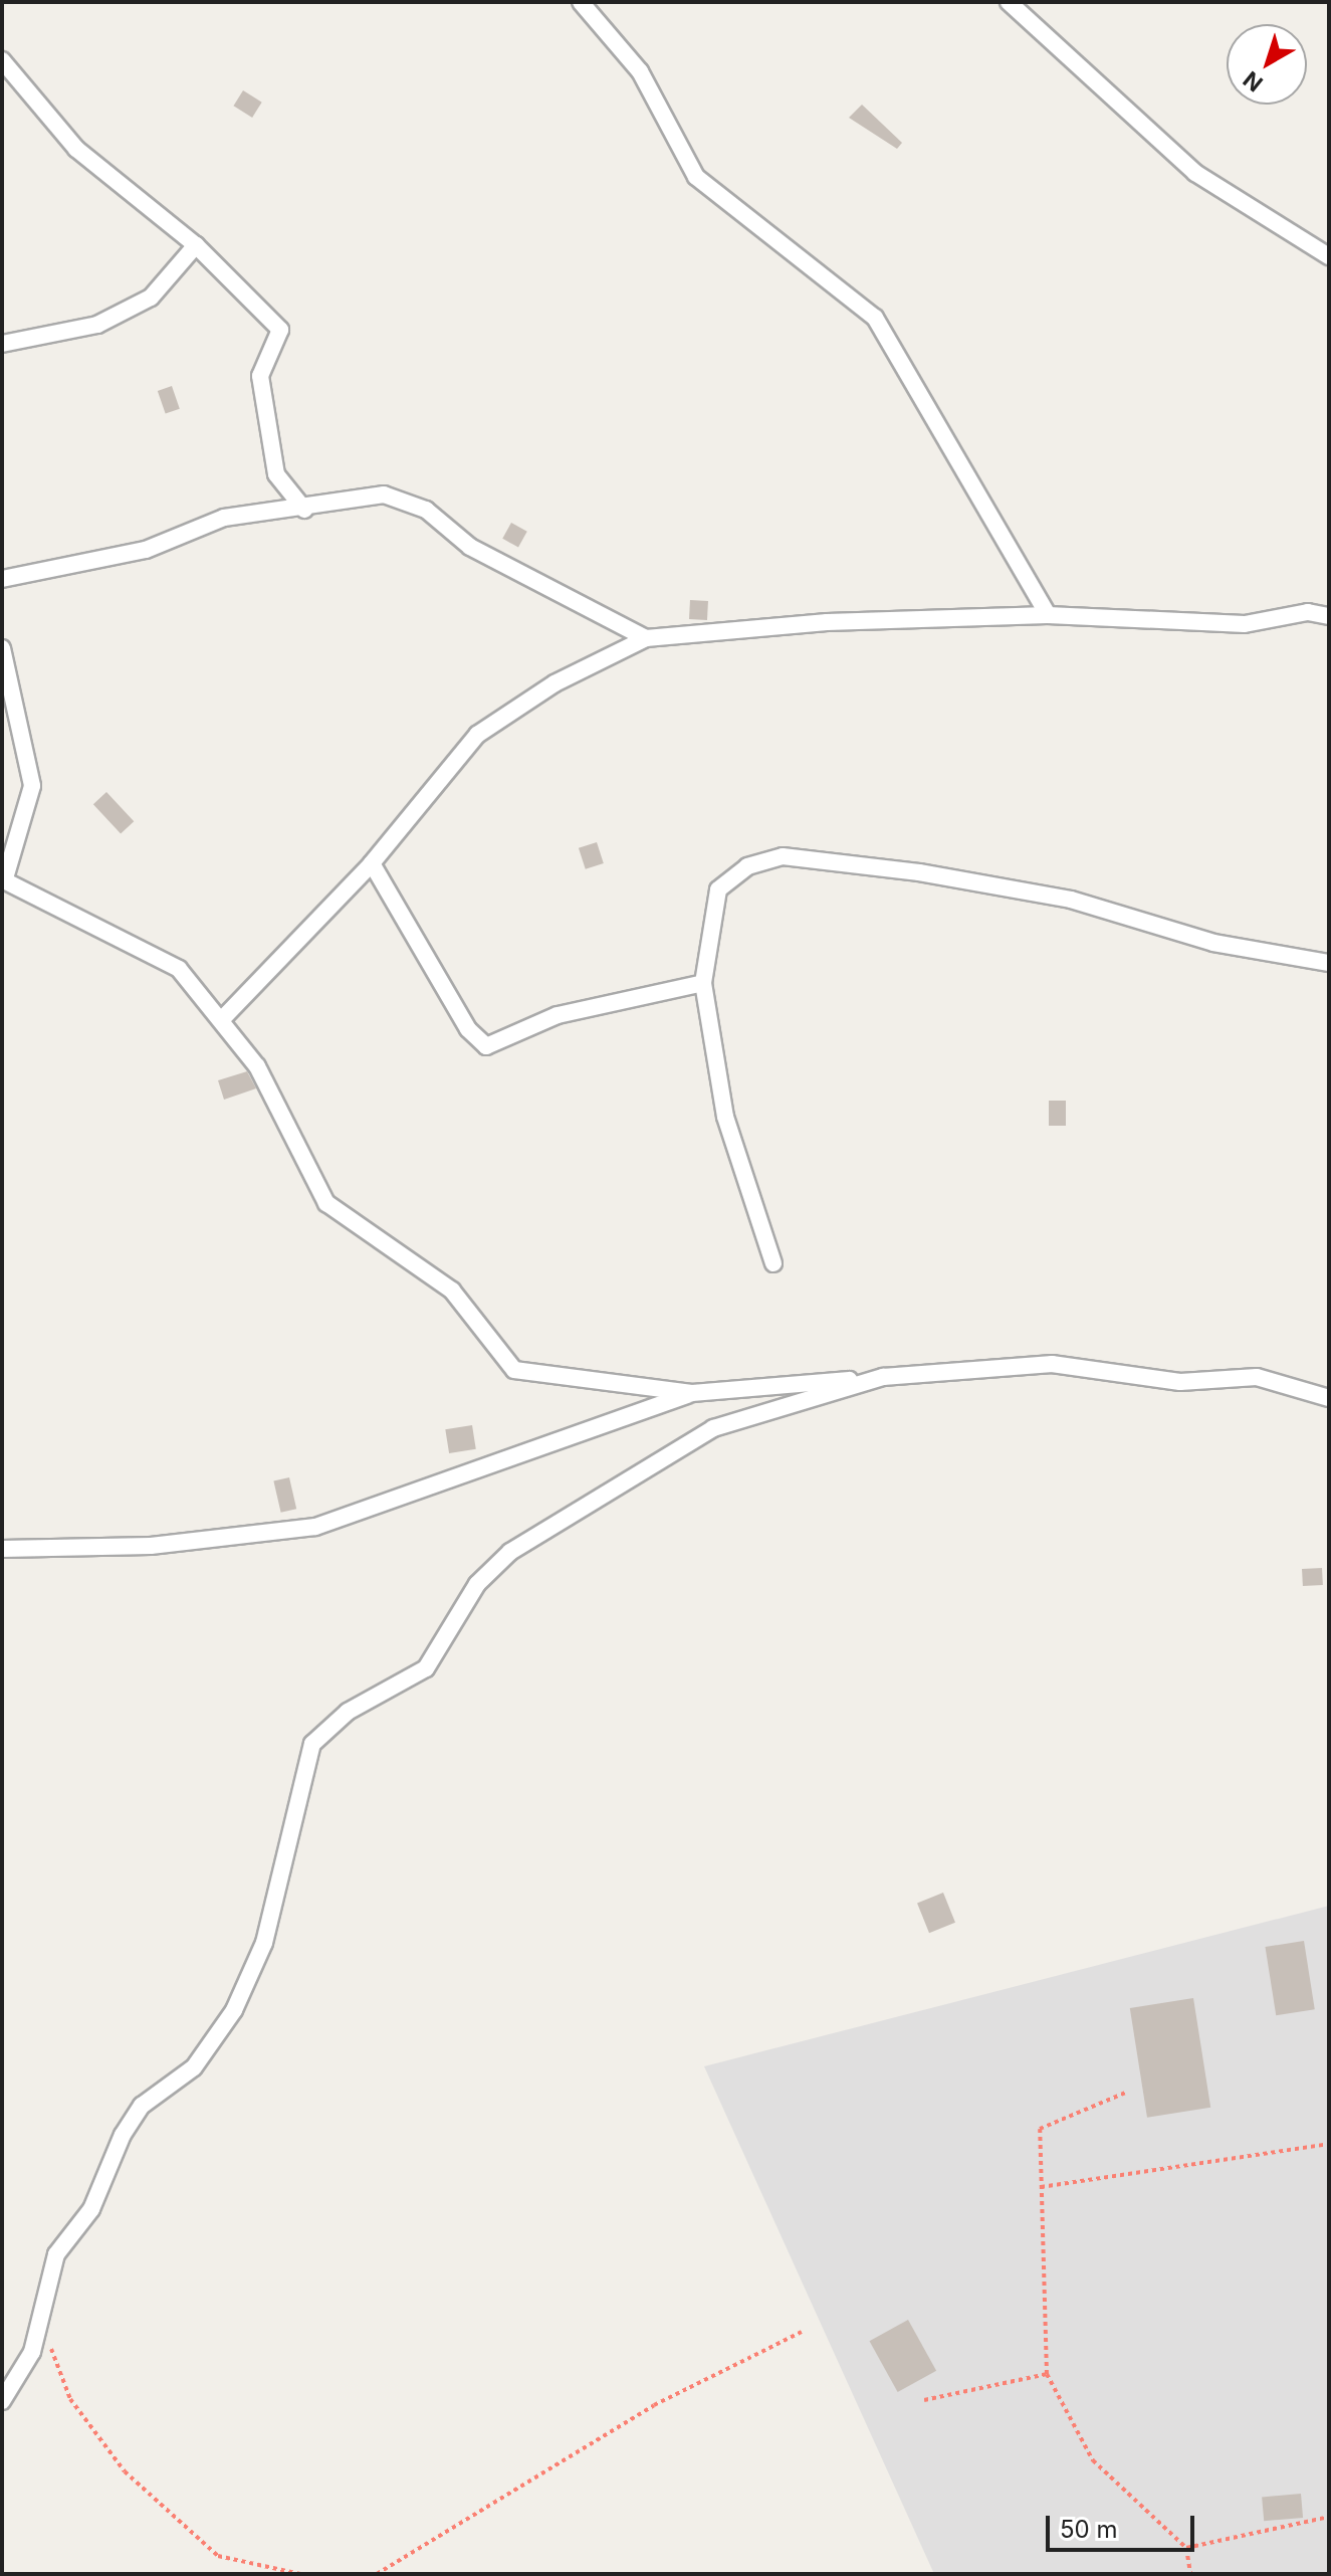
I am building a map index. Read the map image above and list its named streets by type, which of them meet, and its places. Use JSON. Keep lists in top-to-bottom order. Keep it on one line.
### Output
{"scale_bar":"50 m","north":"bottom left"}
